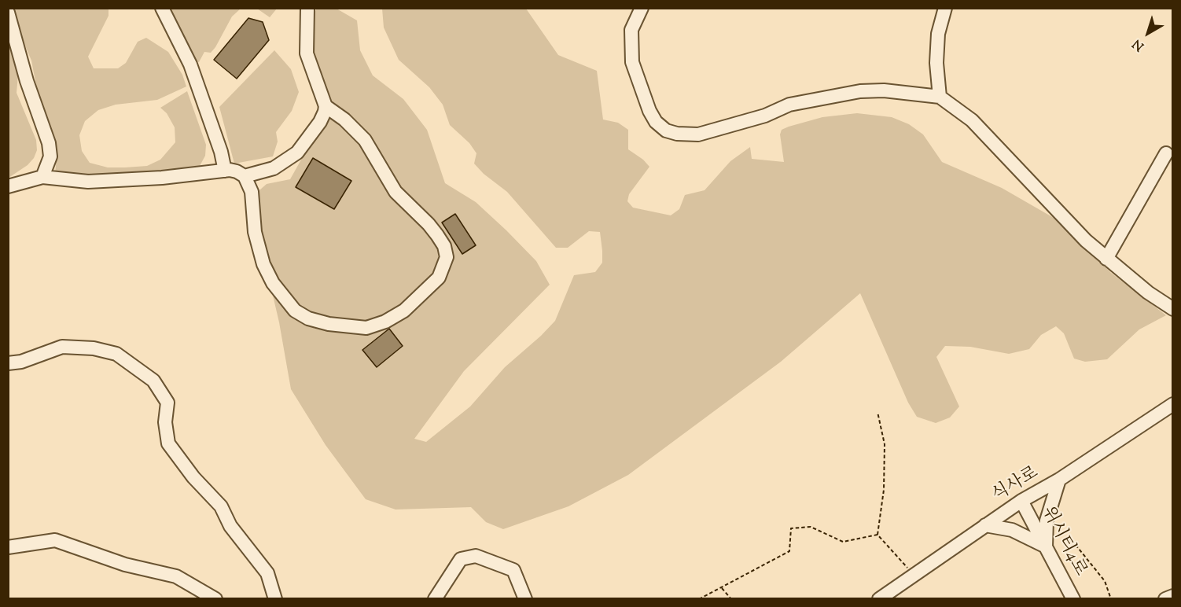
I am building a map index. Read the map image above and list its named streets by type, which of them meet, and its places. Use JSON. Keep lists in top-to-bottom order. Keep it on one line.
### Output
{"streets":{"street":["식사로","위시티4로"]},"crossings":[["식사로","위시티4로"]],"north":"bottom left"}
